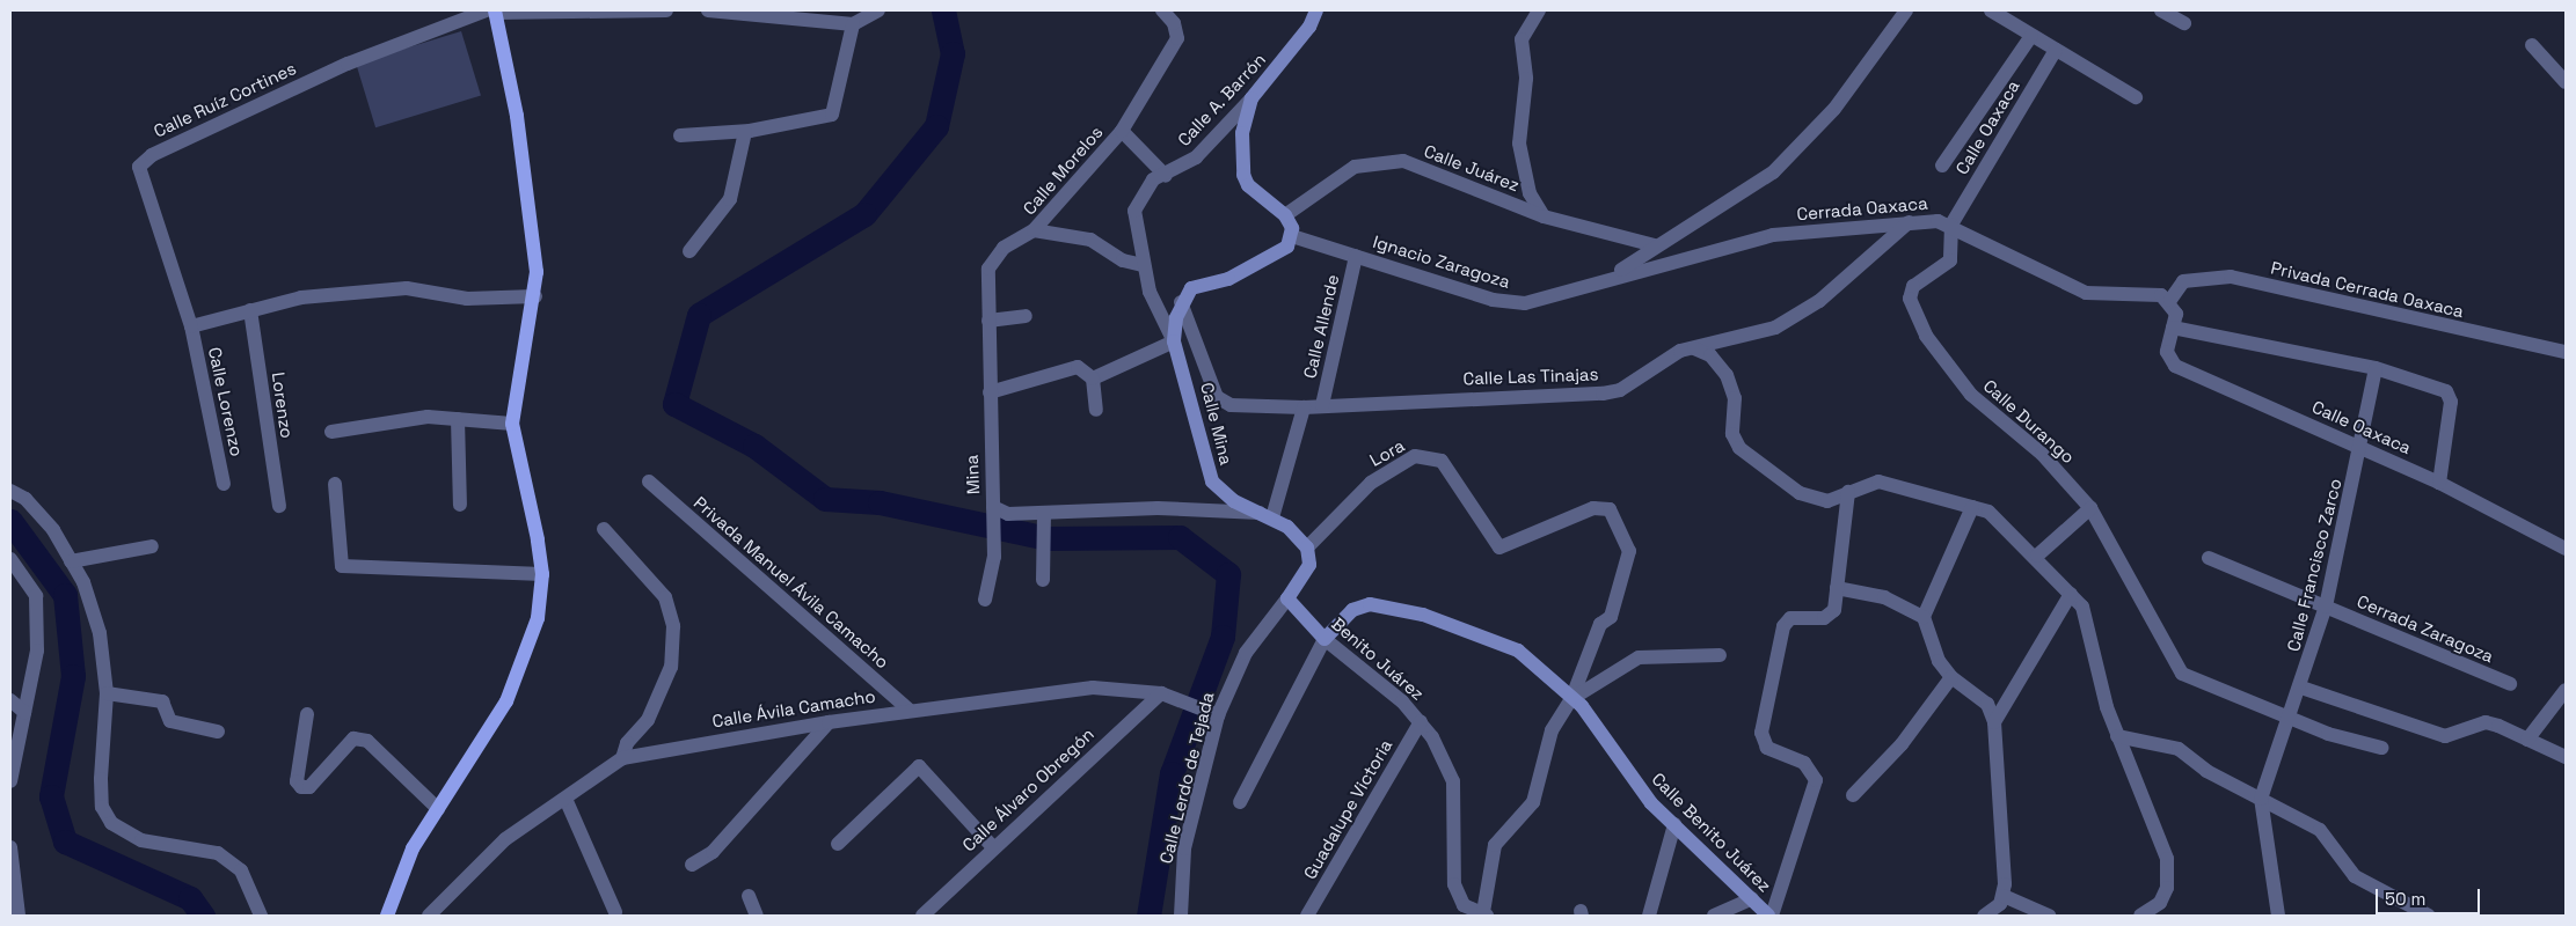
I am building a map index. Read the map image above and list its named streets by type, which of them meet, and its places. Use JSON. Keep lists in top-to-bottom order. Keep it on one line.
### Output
{"streets":{"street":["Calle Ruíz Cortines","Calle A. Barrón","Calle Oaxaca","Calle Juárez","Calle Morelos","Cerrada Oaxaca","Ignacio Zaragoza","Privada Cerrada Oaxaca","Calle Allende","Calle Las Tinajas","Calle Lorenzo","Lorenzo","Calle Durango","Calle Mina","Lora","Mina","Calle Francisco Zarco","Privada Manuel Ávila Camacho","Cerrada Zaragoza","Benito Juárez","Calle Ávila Camacho","Calle Lerdo de Tejada","Calle Álvaro Obregón","Guadalupe Victoria","Calle Benito Juárez"]},"crossings":[["Calle Ruíz Cortines","Calle Lorenzo"],["Calle A. Barrón","Calle Morelos"],["Calle Oaxaca","Cerrada Oaxaca"],["Calle Oaxaca","Privada Cerrada Oaxaca"],["Calle Oaxaca","Calle Durango"],["Calle Oaxaca","Calle Francisco Zarco"],["Calle Morelos","Mina"],["Cerrada Oaxaca","Ignacio Zaragoza"],["Cerrada Oaxaca","Privada Cerrada Oaxaca"],["Cerrada Oaxaca","Calle Las Tinajas"],["Cerrada Oaxaca","Calle Durango"],["Ignacio Zaragoza","Calle Allende"],["Calle Allende","Calle Las Tinajas"],["Calle Durango","Calle Francisco Zarco"],["Calle Mina","Lora"],["Calle Mina","Mina"],["Lora","Calle Benito Juárez"],["Calle Francisco Zarco","Cerrada Zaragoza"],["Privada Manuel Ávila Camacho","Calle Ávila Camacho"],["Benito Juárez","Calle Lerdo de Tejada"],["Benito Juárez","Guadalupe Victoria"],["Benito Juárez","Calle Benito Juárez"],["Calle Ávila Camacho","Calle Lerdo de Tejada"],["Calle Ávila Camacho","Calle Álvaro Obregón"]],"scale_bar":"50 m"}
